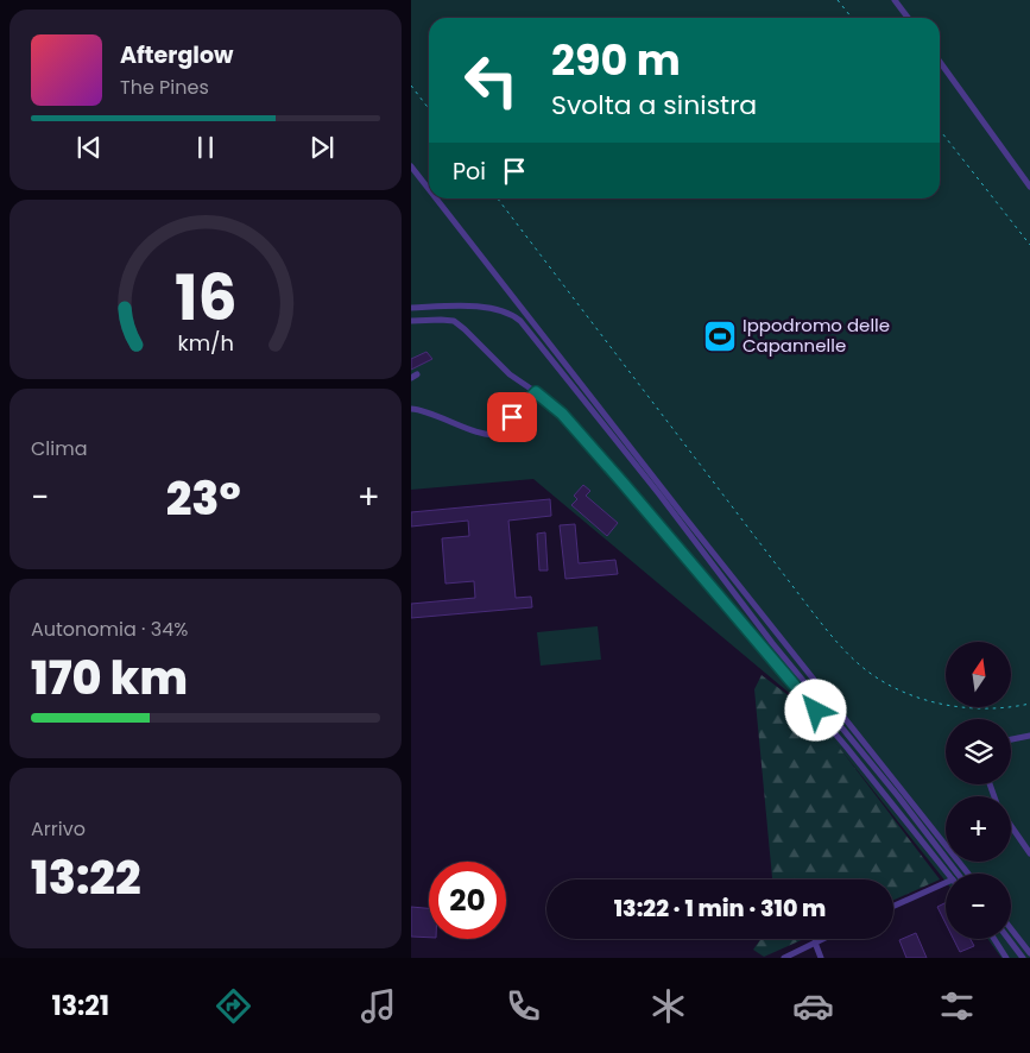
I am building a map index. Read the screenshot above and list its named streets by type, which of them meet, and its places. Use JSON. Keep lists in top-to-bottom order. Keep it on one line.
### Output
{"places":{"sports":["Ippodromo delle Capannelle"]},"north":"top","page":{"turn":["290 m","Svolta a sinistra"],"song":["Afterglow","The Pines"],"then":"Poi","tile":["Clima",["Autonomia · 34%","170 km"],["Arrivo","13:22"]],"heat":["−","23°","+"],"map_buttons":["+","−"],"limit":"20","trip":"13:22 · 1 min · 310 m","tabs":"13:21","gauge":["16","km/h"]}}
